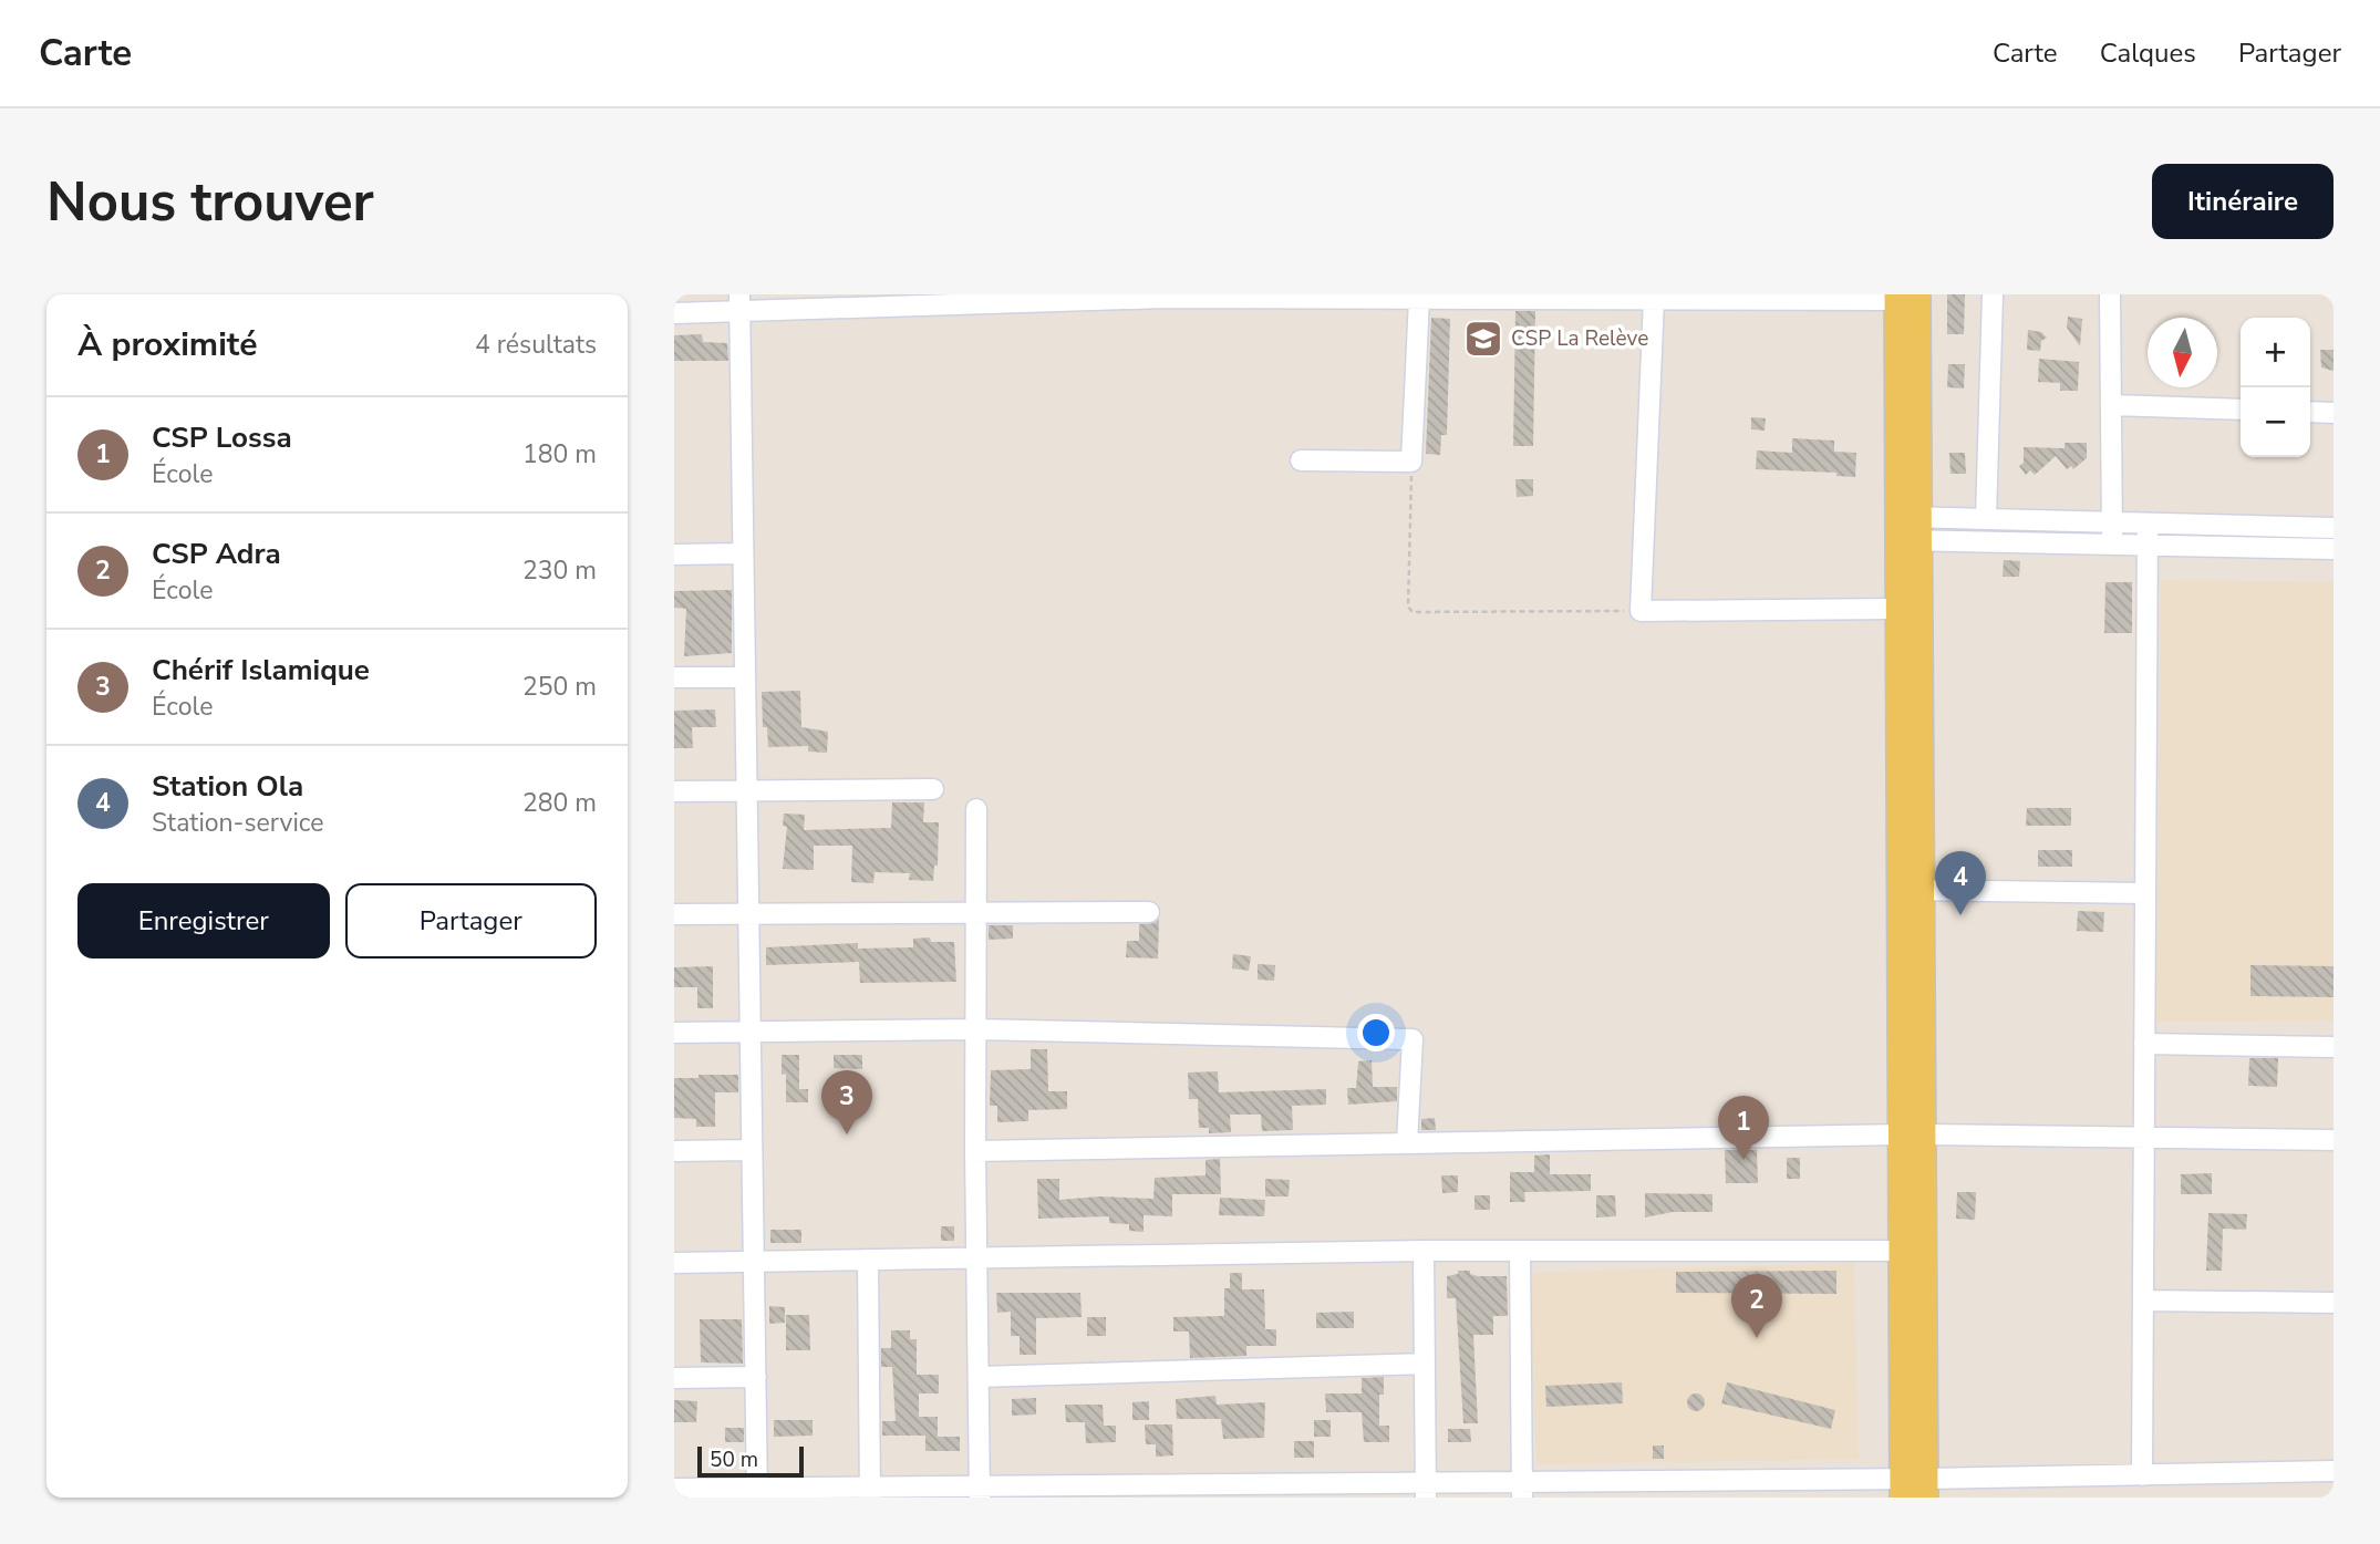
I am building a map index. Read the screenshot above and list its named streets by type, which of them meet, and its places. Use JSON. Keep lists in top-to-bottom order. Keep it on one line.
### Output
{"places":{"school or university":["CSP La Relève"]},"scale_bar":"50 m","north":"bottom","page":{"header":"Carte","nav":["Carte","Calques","Partager"],"buttons":["Itinéraire",["Enregistrer","Partager"]],"title":"Nous trouver","heading":["À proximité","4 résultats"],"map_buttons":["+","−"],"list":[{"mark":"1","name":"CSP Lossa","note":"École","value":"180 m"},{"mark":"2","name":"CSP Adra","note":"École","value":"230 m"},{"mark":"3","name":"Chérif Islamique","note":"École","value":"250 m"},{"mark":"4","name":"Station Ola","note":"Station-service","value":"280 m"}],"pins":["4","3","1","2"],"scale":"50 m"}}
